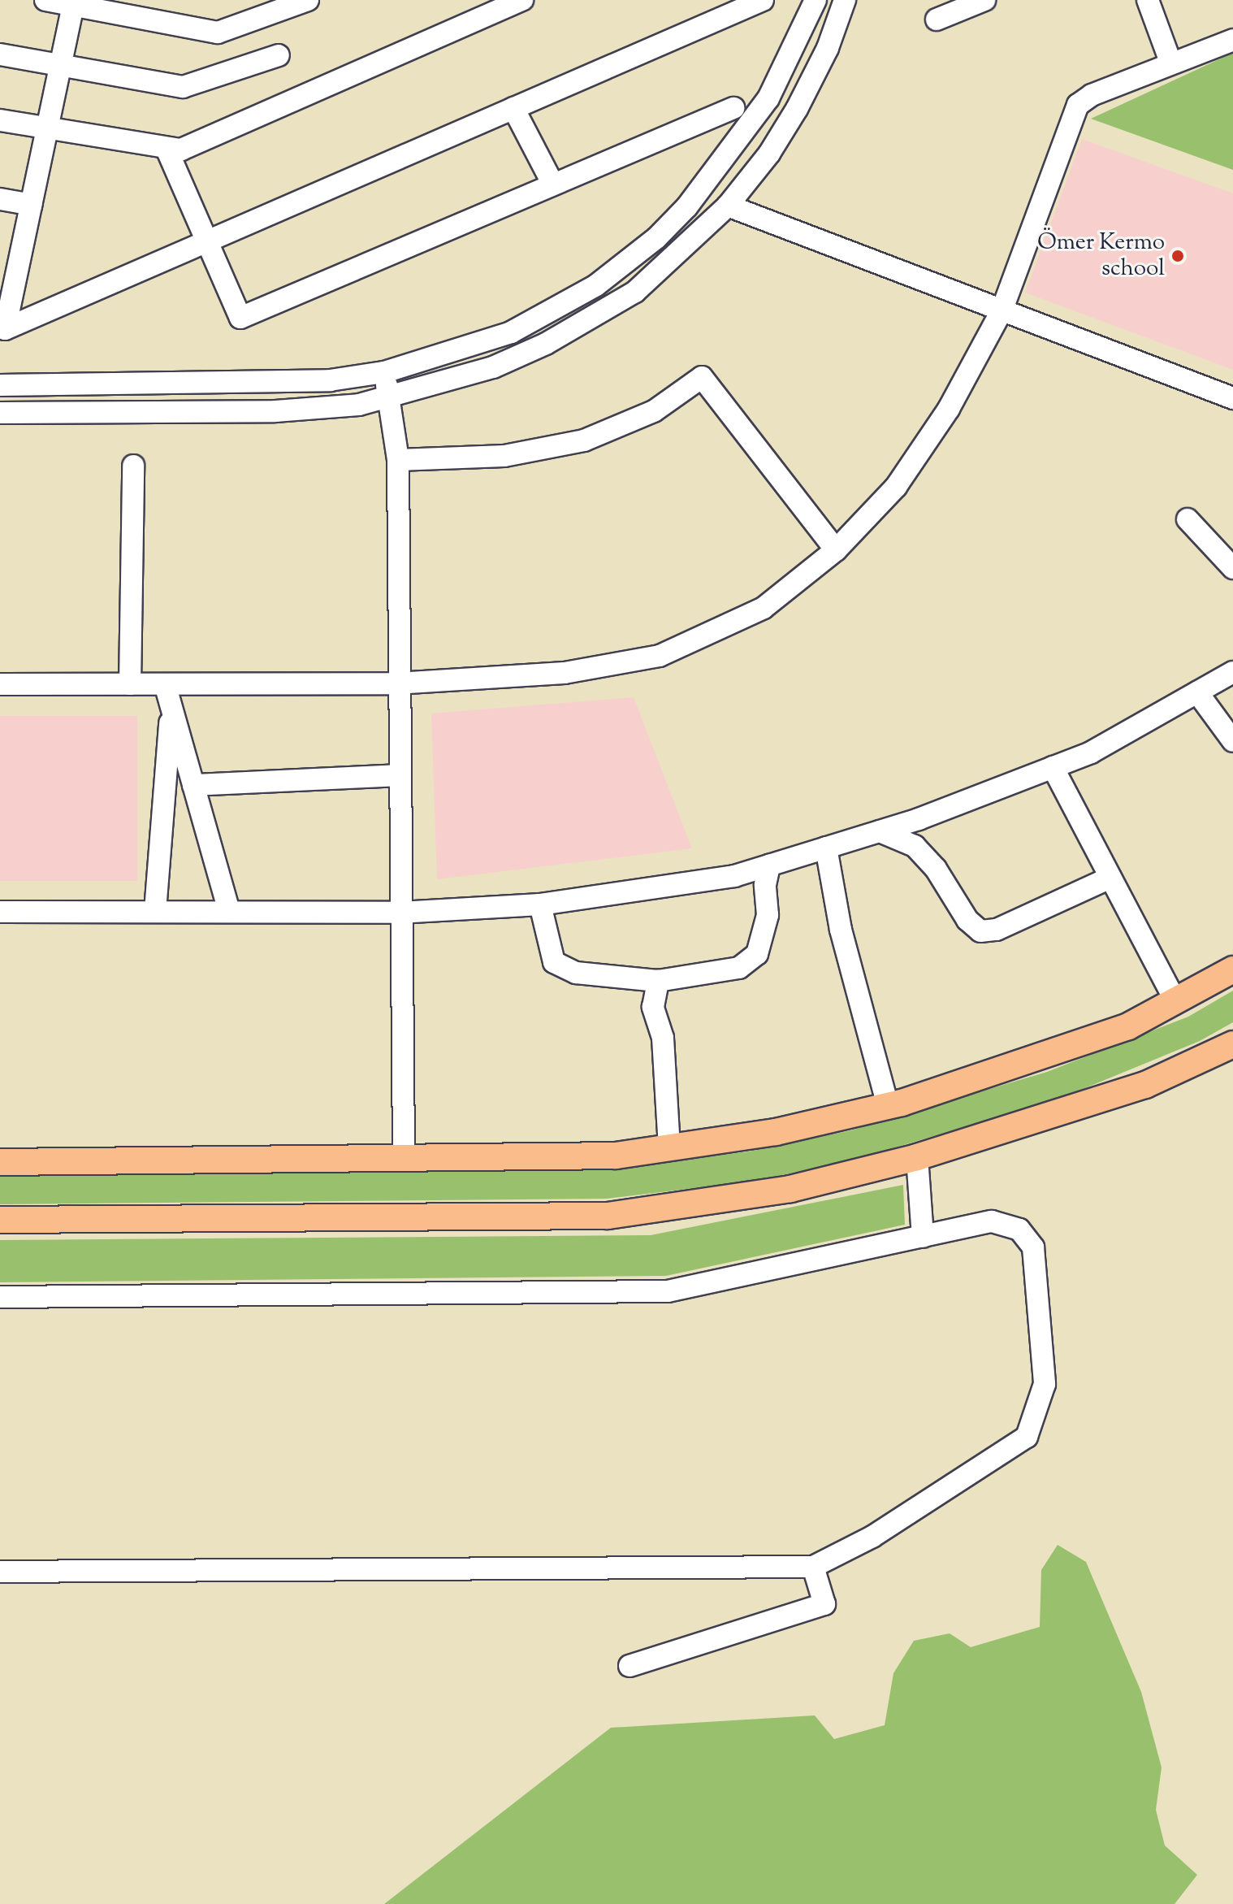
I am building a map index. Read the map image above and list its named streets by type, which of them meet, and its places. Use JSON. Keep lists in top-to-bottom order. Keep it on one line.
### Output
{"places":["Ömer Kermo school"]}
